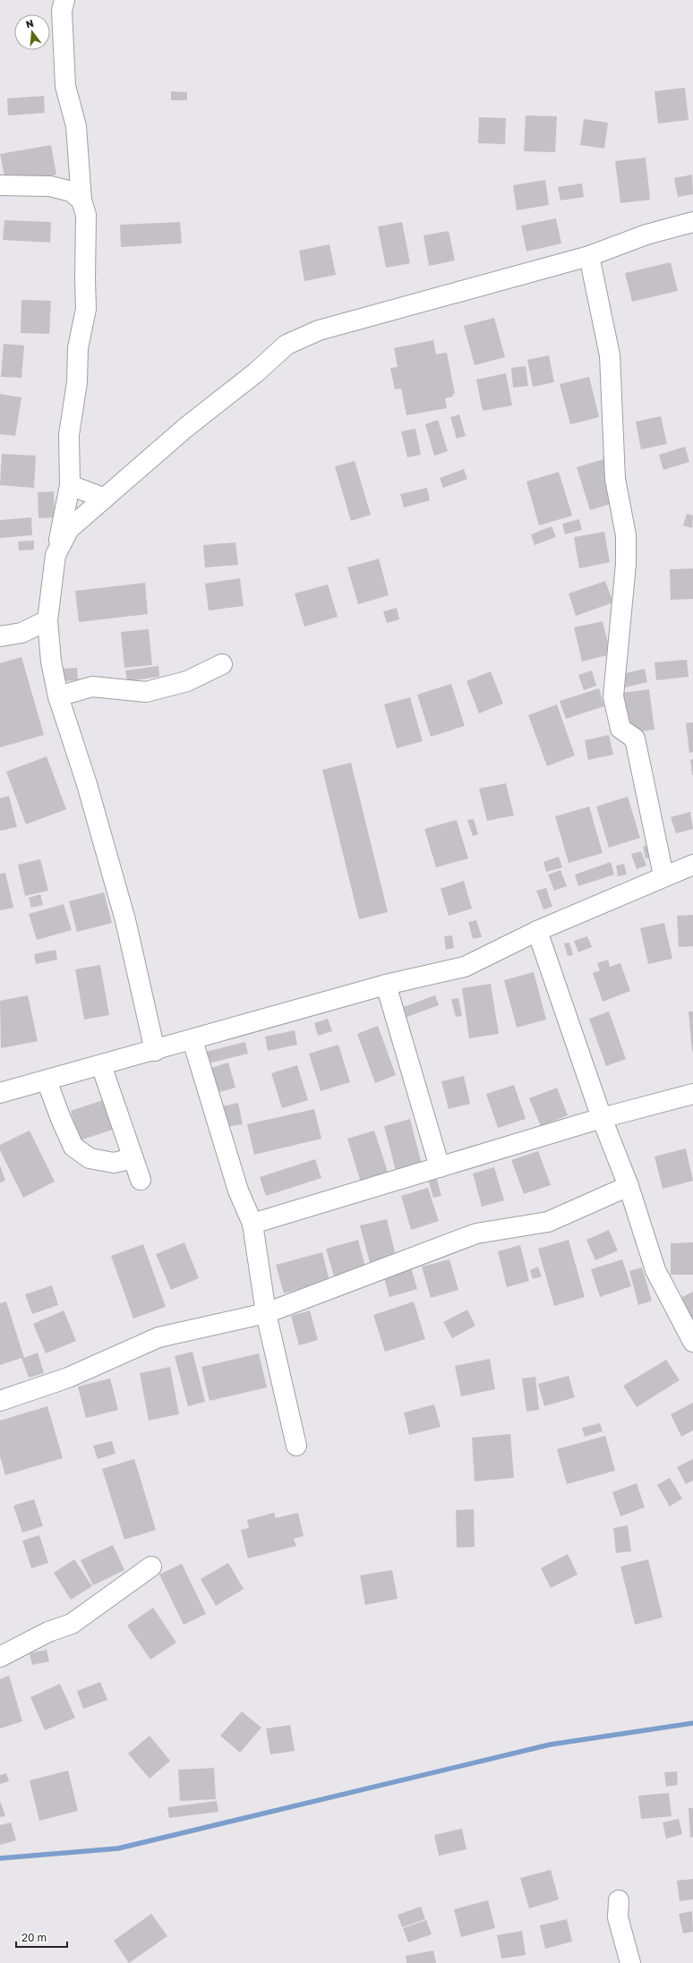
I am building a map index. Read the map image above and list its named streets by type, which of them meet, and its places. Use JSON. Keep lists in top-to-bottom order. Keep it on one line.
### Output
{"scale_bar":"20 m","north":"top"}
